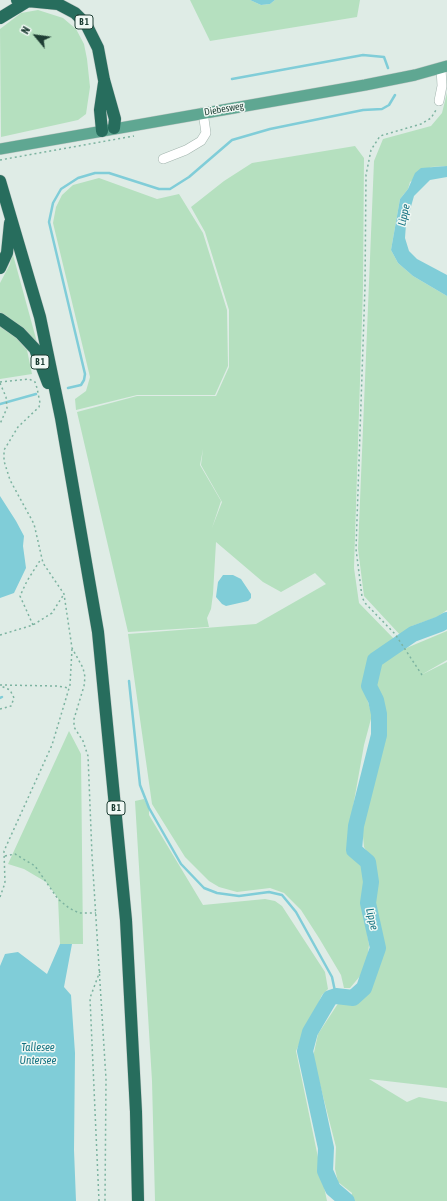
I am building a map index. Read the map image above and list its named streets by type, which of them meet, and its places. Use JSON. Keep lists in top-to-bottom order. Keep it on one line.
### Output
{"streets":{"highway":["B 1"],"main road":["Diebesweg"]},"crossings":[["B 1","Diebesweg"]],"water":["Lippe","Tallesee Untersee"],"north":"top left"}
